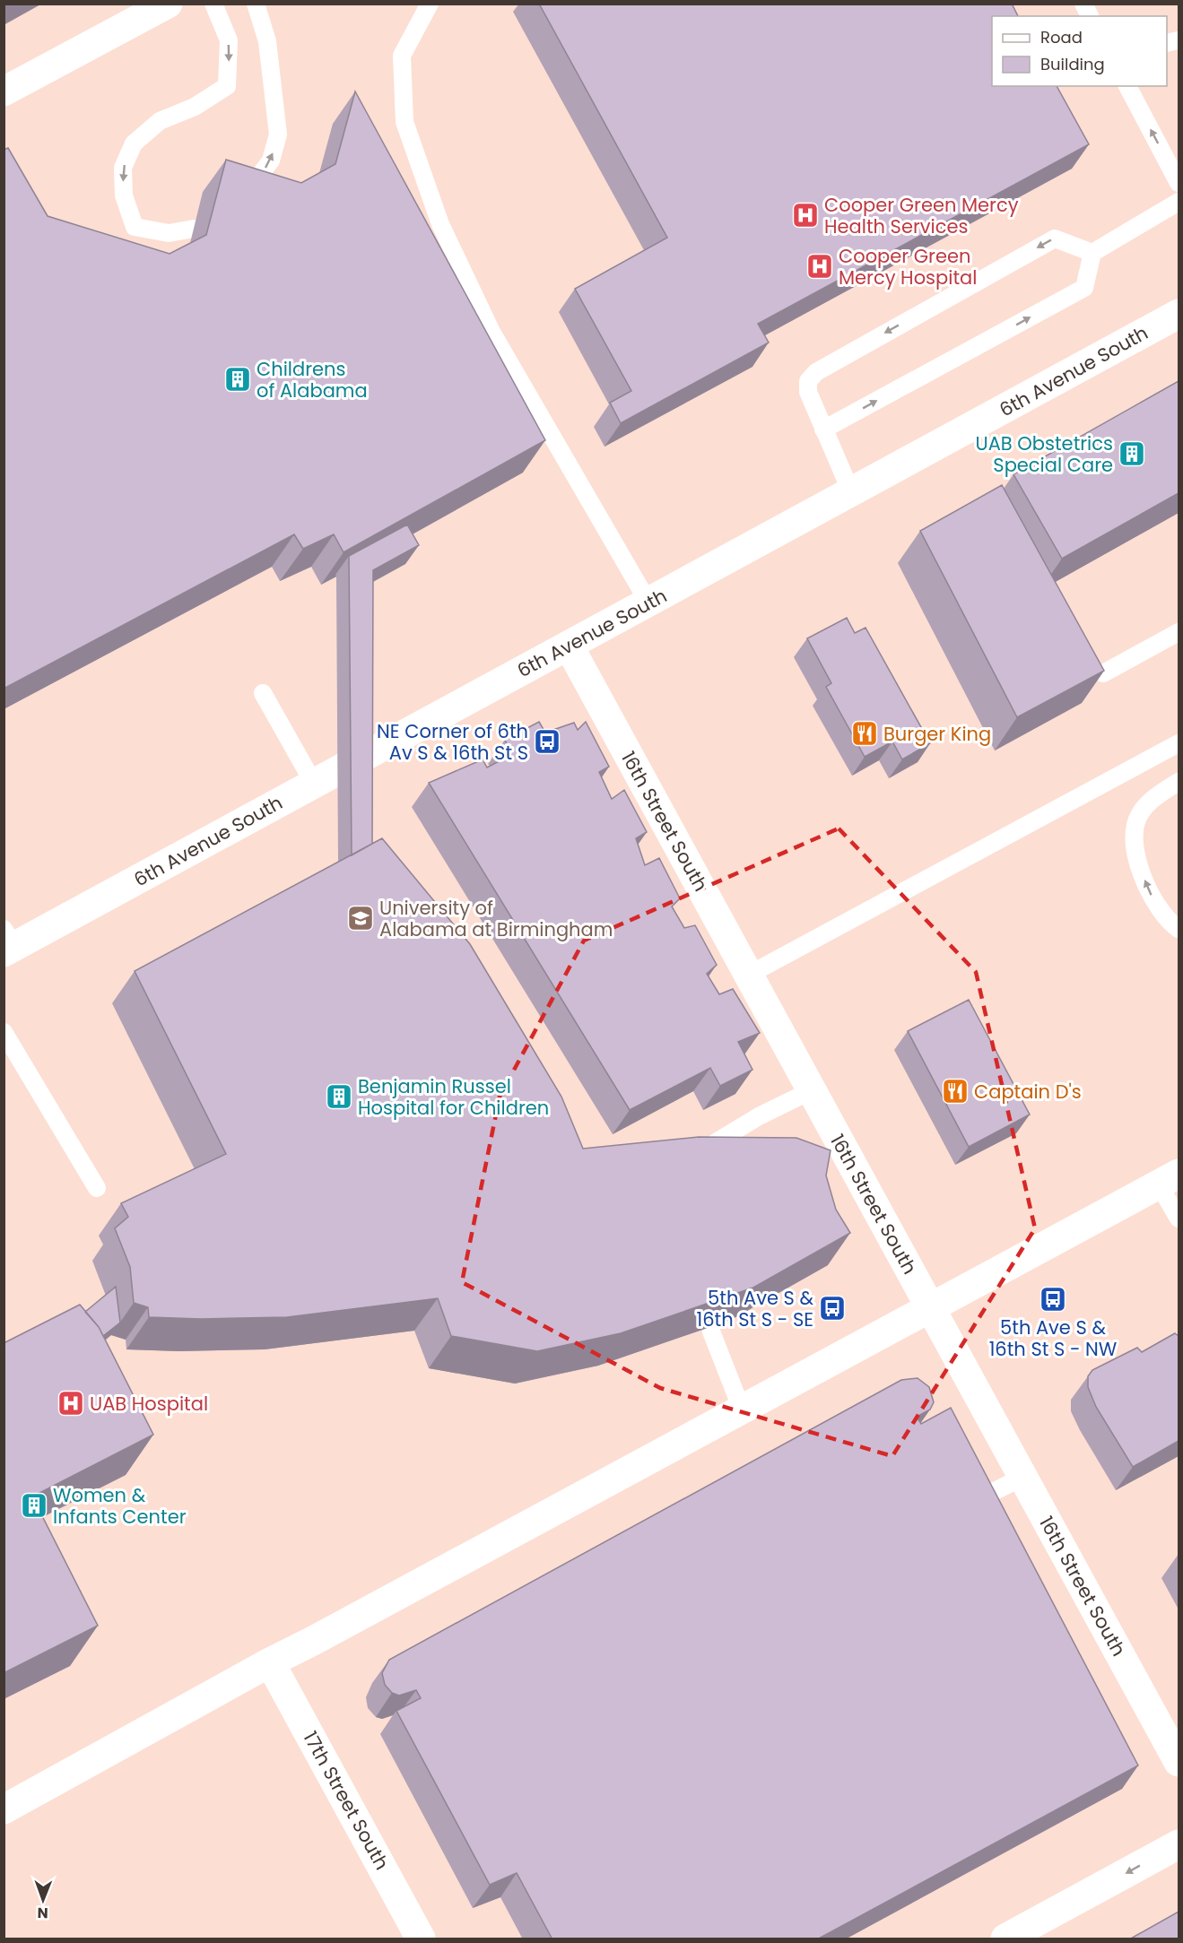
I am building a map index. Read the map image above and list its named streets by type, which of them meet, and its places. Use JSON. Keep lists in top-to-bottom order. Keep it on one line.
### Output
{"streets":{"street":["6th Avenue South","16th Street South","17th Street South"]},"crossings":[["6th Avenue South","16th Street South"]],"places":{"hospital":["Cooper Green Mercy Health Services","Cooper Green Mercy Hospital","UAB Hospital"],"building":["Childrens of Alabama","UAB Obstetrics Special Care","Benjamin Russel Hospital for Children","Women & Infants Center"],"restaurant":["Burger King","Captain D's"],"bus stop":["NE Corner of 6th Av S & 16th St S","5th Ave S & 16th St S - NW","5th Ave S & 16th St S - SE"],"school or university":["University of Alabama at Birmingham"]},"legend":["Road","Building"],"north":"bottom"}
